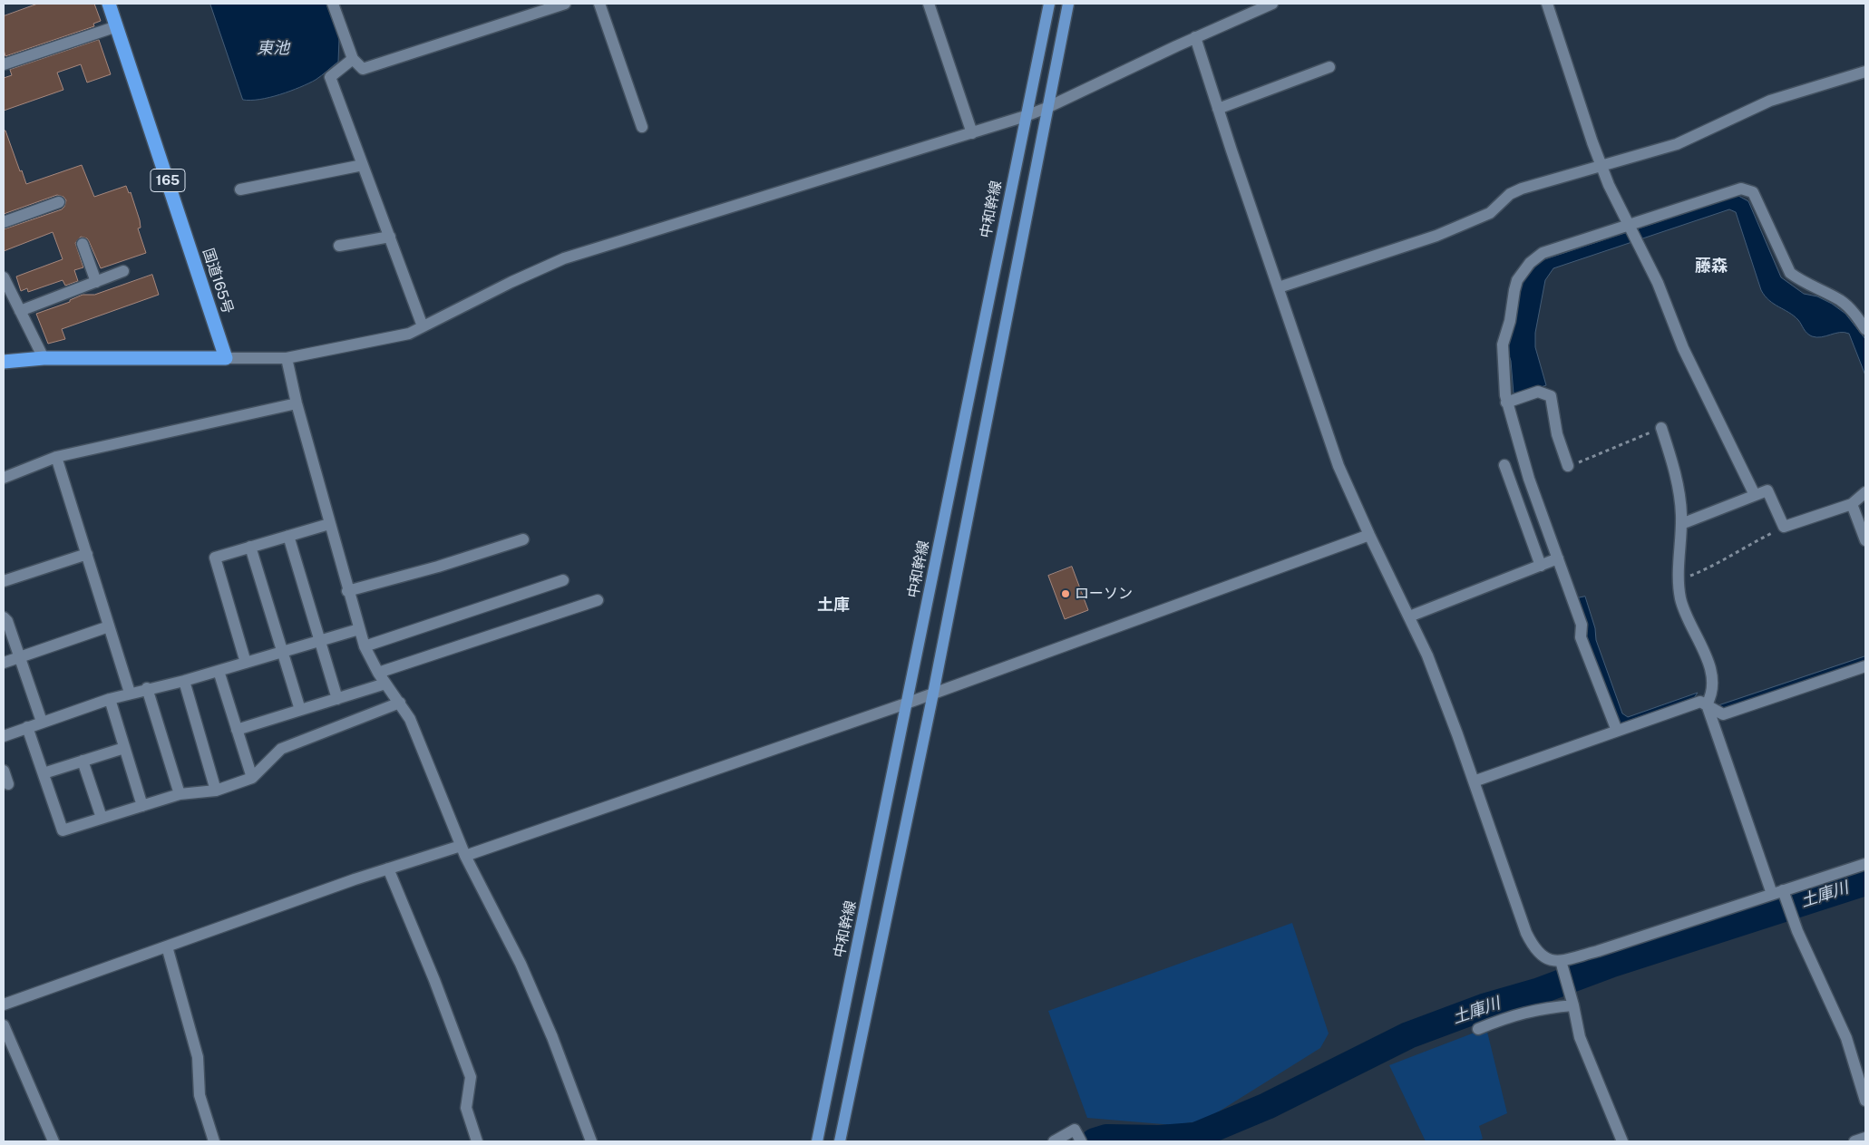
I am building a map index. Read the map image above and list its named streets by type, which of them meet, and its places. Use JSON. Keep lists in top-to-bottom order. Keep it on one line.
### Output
{"streets":{"highway":["165","国道165号"],"main road":["中和幹線"]},"districts":["藤森","土庫"],"water":["東池","土庫川"],"places":["ローソン"]}
